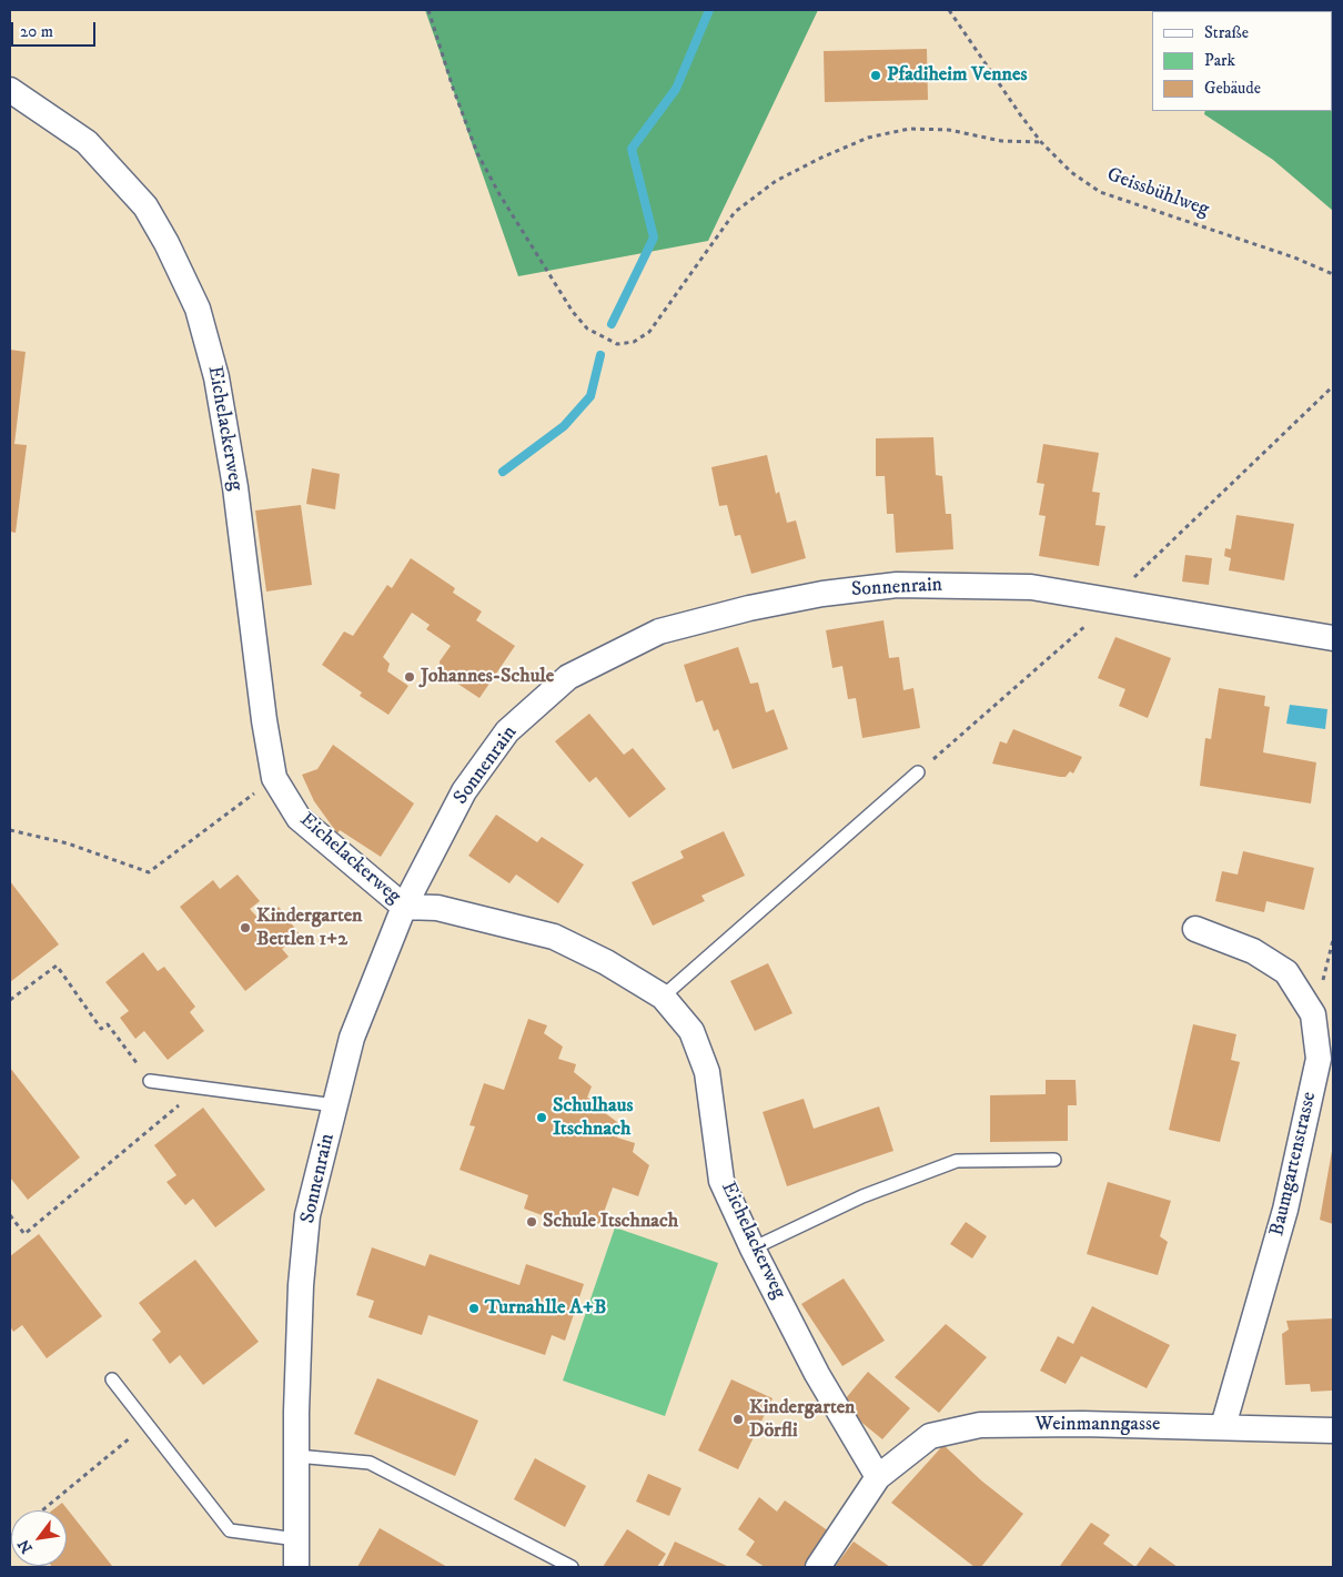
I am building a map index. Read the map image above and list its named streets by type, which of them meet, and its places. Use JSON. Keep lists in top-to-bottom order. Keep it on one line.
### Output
{"streets":{"street":["Eichelackerweg","Sonnenrain","Baumgartenstrasse","Weinmanngasse"],"path":["Geissbühlweg"]},"crossings":[["Eichelackerweg","Sonnenrain"],["Eichelackerweg","Weinmanngasse"],["Baumgartenstrasse","Weinmanngasse"]],"places":["Pfadiheim Vennes","Johannes-Schule","Kindergarten Bettlen 1+2","Schulhaus Itschnach","Schule Itschnach","Turnahlle A+B","Kindergarten Dörfli"],"legend":["Straße","Park","Gebäude"],"scale_bar":"20 m","north":"bottom left"}
